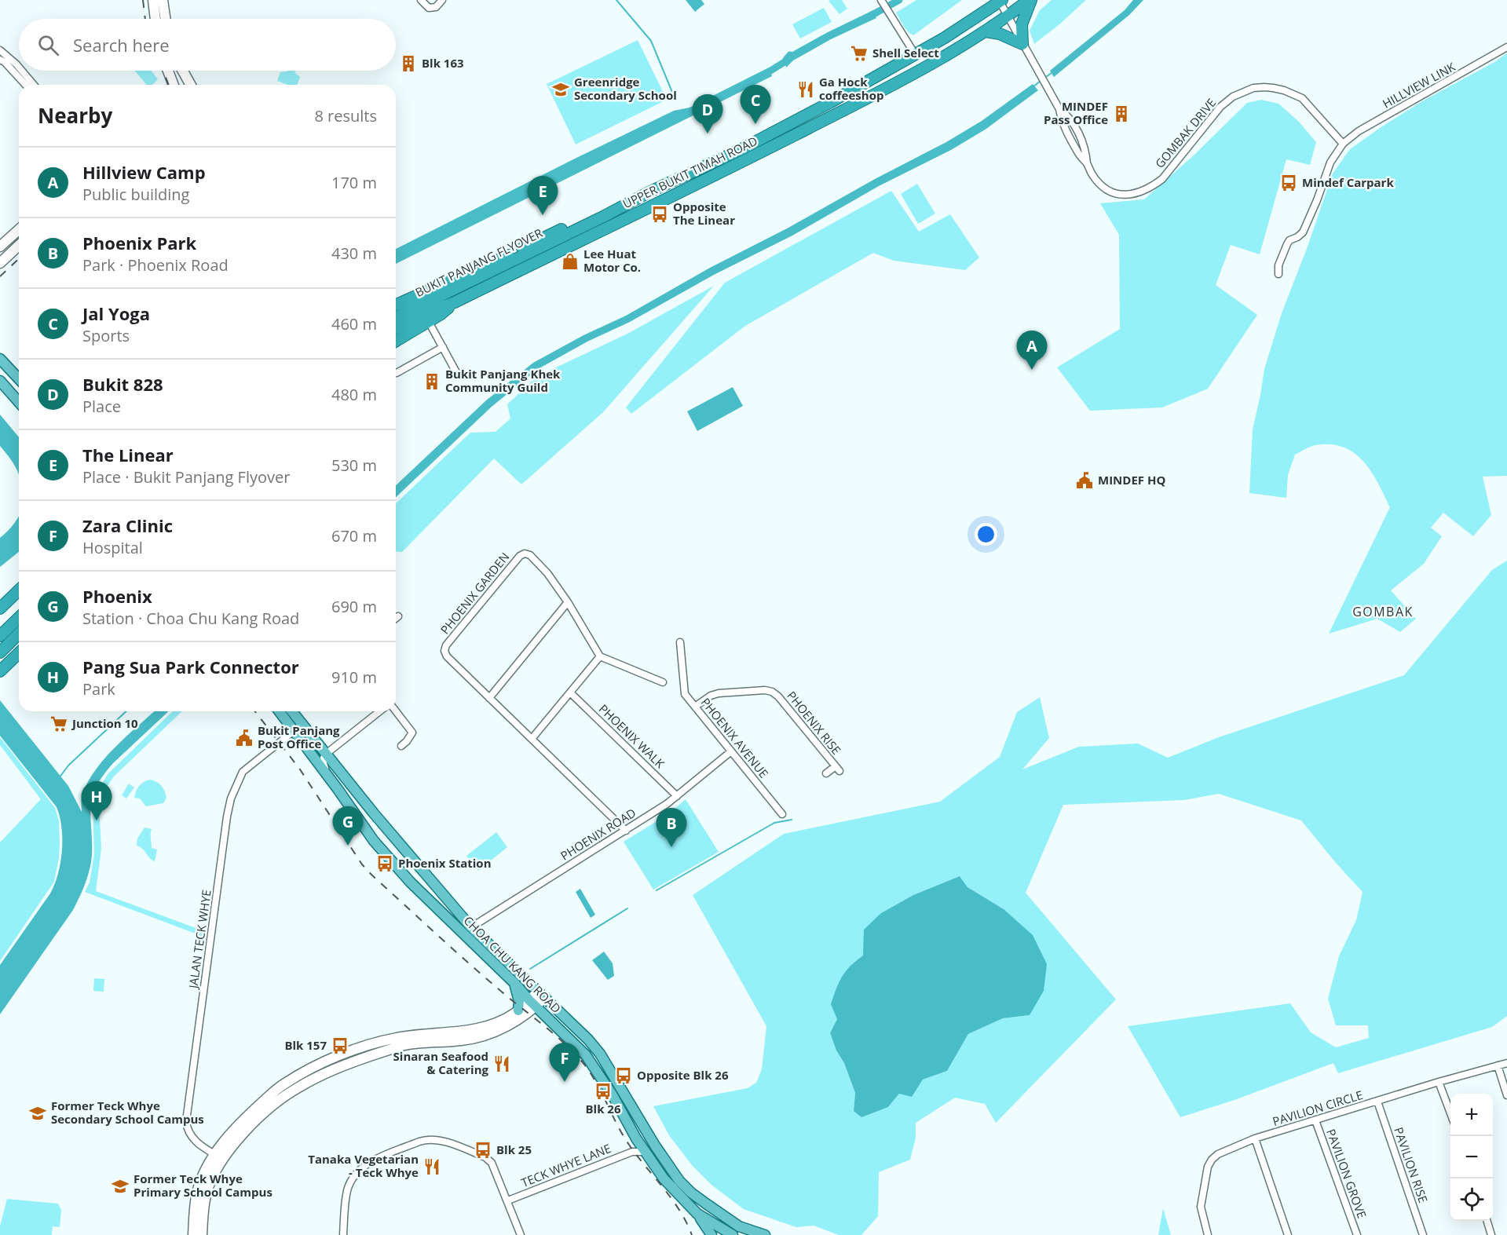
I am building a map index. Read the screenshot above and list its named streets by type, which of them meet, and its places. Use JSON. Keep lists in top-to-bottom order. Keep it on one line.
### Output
{"streets":{"highway":["UPPER BUKIT TIMAH ROAD","BUKIT PANJANG FLYOVER"],"main road":["CHOA CHU KANG ROAD"],"street":["HILLVIEW LINK","GOMBAK DRIVE","PHOENIX GARDEN","PHOENIX RISE","PHOENIX WALK","PHOENIX AVENUE","PHOENIX ROAD","JALAN TECK WHYE","PAVILION CIRCLE","PAVILION RISE","TECK WHYE LANE","PAVILION GROVE"]},"crossings":[["HILLVIEW LINK","GOMBAK DRIVE"],["GOMBAK DRIVE","UPPER BUKIT TIMAH ROAD"],["UPPER BUKIT TIMAH ROAD","BUKIT PANJANG FLYOVER"],["PHOENIX GARDEN","PHOENIX ROAD"],["PHOENIX RISE","PHOENIX AVENUE"],["PHOENIX WALK","PHOENIX ROAD"],["PHOENIX AVENUE","PHOENIX ROAD"],["PHOENIX ROAD","CHOA CHU KANG ROAD"],["JALAN TECK WHYE","CHOA CHU KANG ROAD"],["CHOA CHU KANG ROAD","TECK WHYE LANE"],["PAVILION CIRCLE","PAVILION RISE"],["PAVILION CIRCLE","PAVILION GROVE"]],"districts":["GOMBAK"],"places":{"supermarket":["Shell Select","Junction 10"],"building":["Blk 163","MINDEF Pass Office","Bukit Panjang Khek Community Guild"],"school or university":["Greenridge Secondary School","Former Teck Whye Secondary School Campus","Former Teck Whye Primary School Campus"],"restaurant":["Ga Hock coffeeshop","Sinaran Seafood & Catering","Tanaka Vegetarian - Teck Whye"],"bus stop":["Mindef Carpark","Opposite The Linear","Phoenix Station","Blk 157","Opposite Blk 26","Blk 26","Blk 25"],"shop":["Lee Huat Motor Co."],"public building":["MINDEF HQ","Bukit Panjang Post Office"]},"page":{"search":"Search here","pins":["C","D","E","A","H","G","B","F"],"heading":["Nearby","8 results"],"list":[{"mark":"A","name":"Hillview Camp","note":"Public building","value":"170 m"},{"mark":"B","name":"Phoenix Park","note":"Park · Phoenix Road","value":"430 m"},{"mark":"C","name":"Jal Yoga","note":"Sports","value":"460 m"},{"mark":"D","name":"Bukit 828","note":"Place","value":"480 m"},{"mark":"E","name":"The Linear","note":"Place · Bukit Panjang Flyover","value":"530 m"},{"mark":"F","name":"Zara Clinic","note":"Hospital","value":"670 m"},{"mark":"G","name":"Phoenix","note":"Station · Choa Chu Kang Road","value":"690 m"},{"mark":"H","name":"Pang Sua Park Connector","note":"Park","value":"910 m"}],"map_buttons":["+","−"]}}
